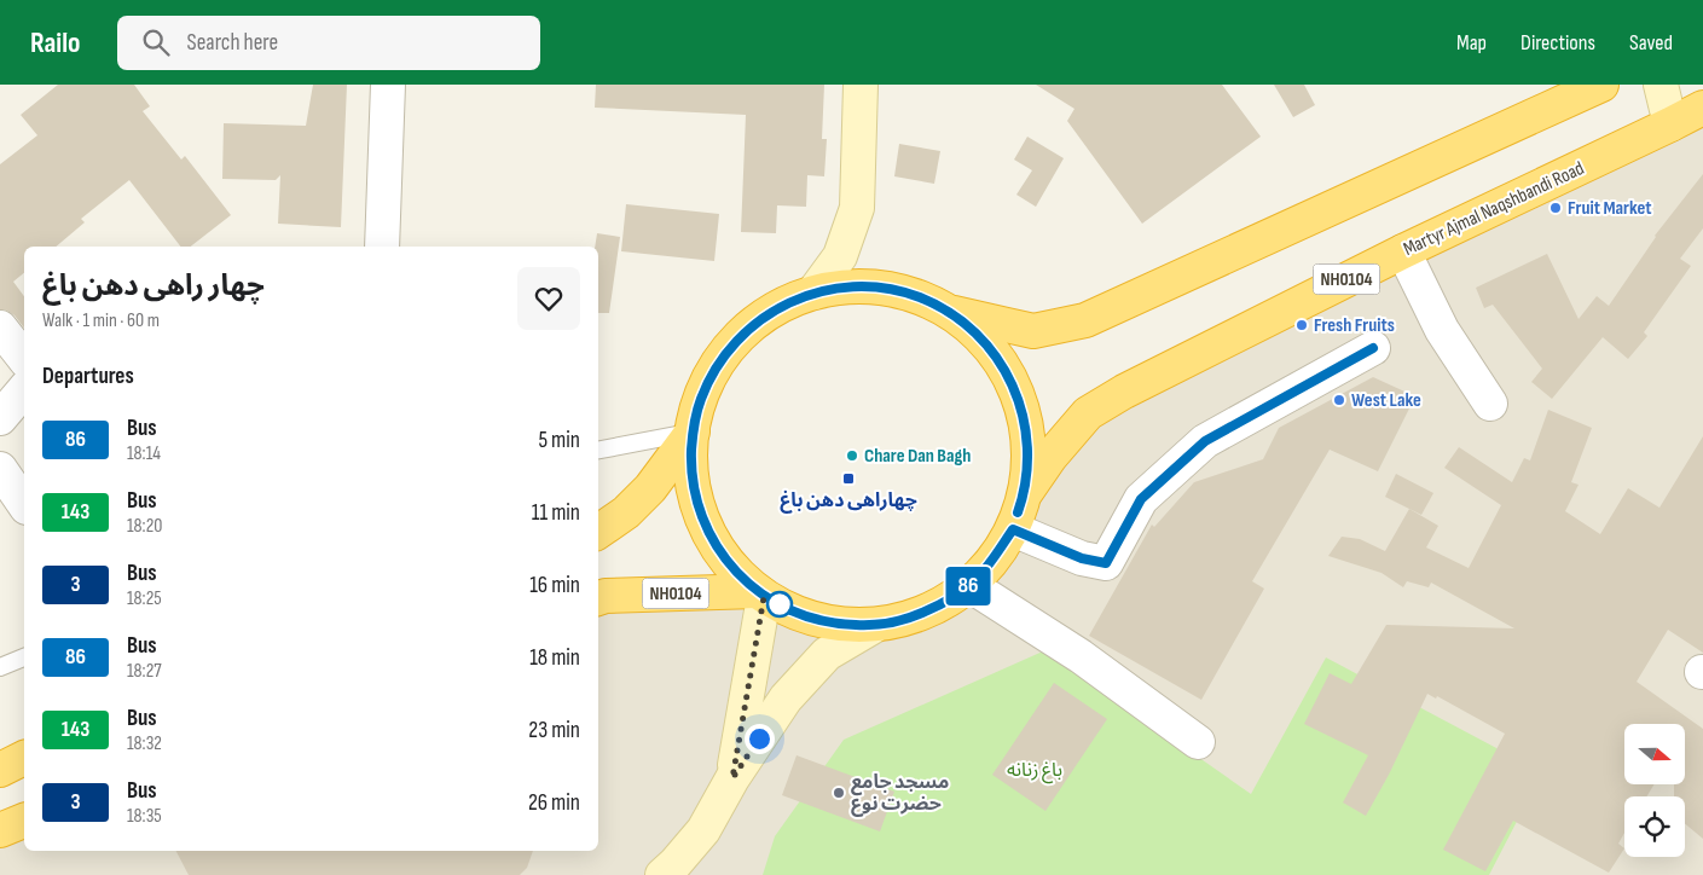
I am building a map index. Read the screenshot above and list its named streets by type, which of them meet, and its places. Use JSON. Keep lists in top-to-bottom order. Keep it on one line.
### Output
{"streets":{"highway":["Martyr Ajmal Naqshbandi Road","NH0104"]},"crossings":[["Martyr Ajmal Naqshbandi Road","NH0104"]],"parks":["باغ زنانه"],"places":{"other":["Fruit Market","Fresh Fruits","West Lake","Chare Dan Bagh","مسجد جامع حضرت نوع"],"transit":["چهاراهی دهن باغ"]},"lines":["bus line 86"],"north":"right","page":{"header":"Railo","search":"Search here","nav":["Map","Directions","Saved"],"on_map":"86","heading":[["چهار راهی دهن باغ","Walk · 1 min · 60 m"],"Departures"],"list":[{"mark":"86","name":"Bus","note":"18:14","value":"5 min"},{"mark":"143","name":"Bus","note":"18:20","value":"11 min"},{"mark":"3","name":"Bus","note":"18:25","value":"16 min"},{"mark":"86","name":"Bus","note":"18:27","value":"18 min"},{"mark":"143","name":"Bus","note":"18:32","value":"23 min"},{"mark":"3","name":"Bus","note":"18:35","value":"26 min"}]}}
